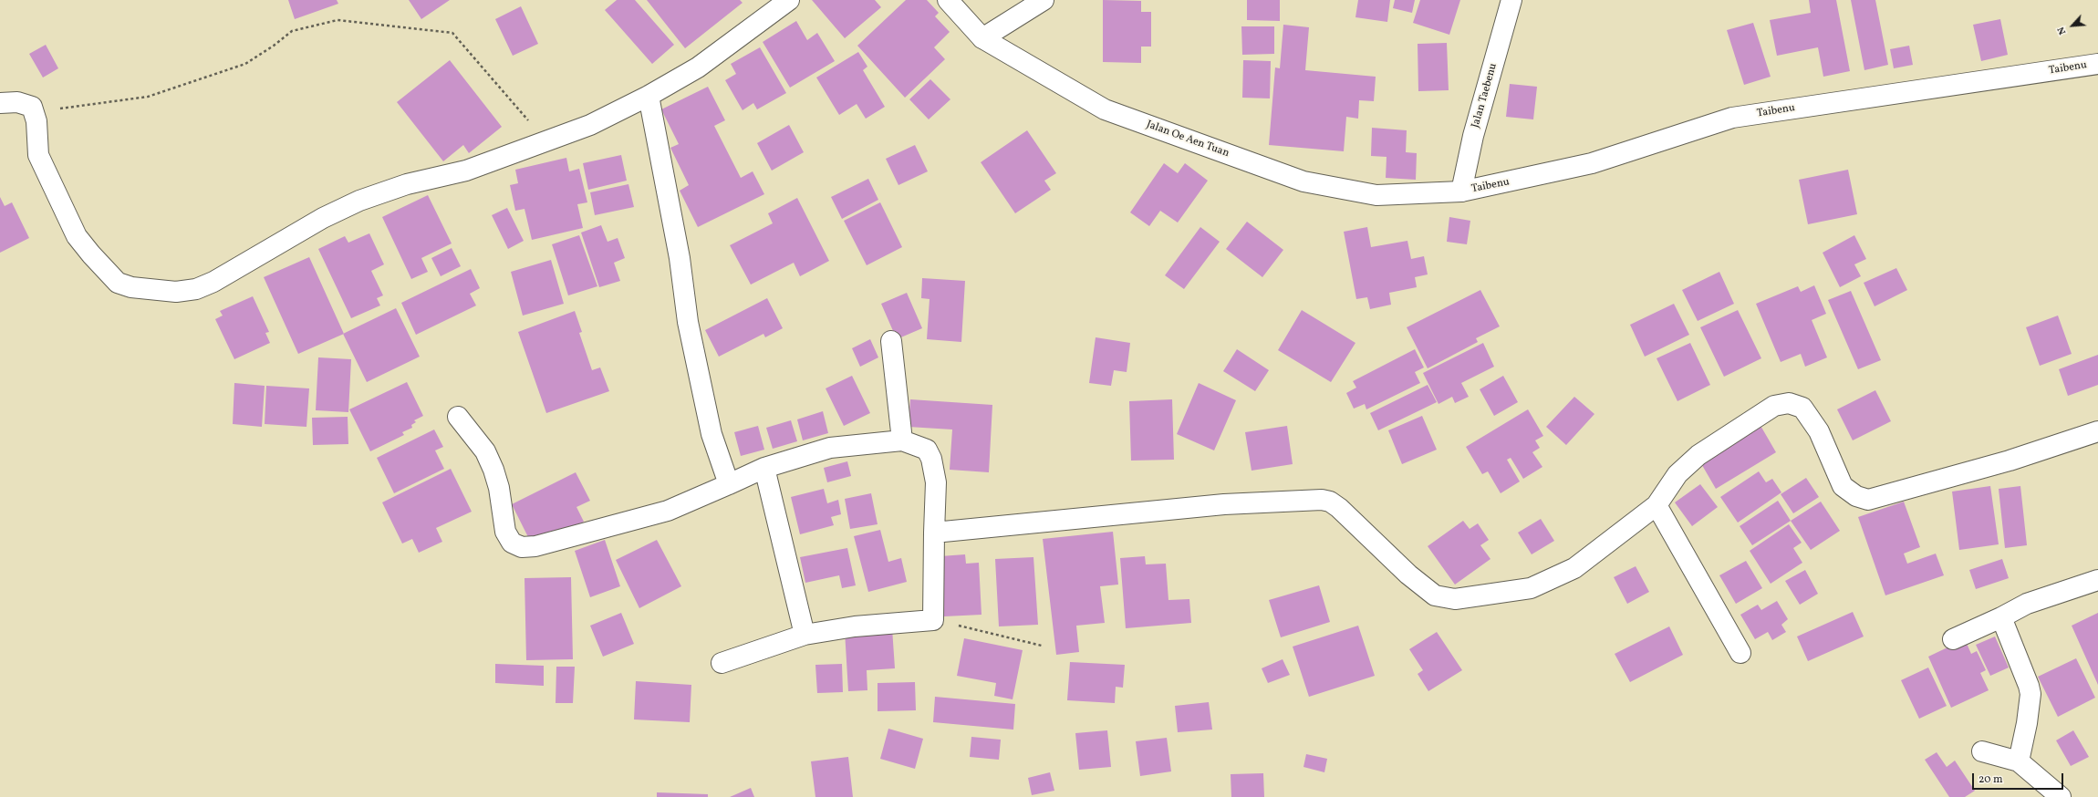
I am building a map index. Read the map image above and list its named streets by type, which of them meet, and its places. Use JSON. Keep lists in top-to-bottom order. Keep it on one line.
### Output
{"streets":{"street":["Taibenu","Jalan Taebenu","Jalan Oe Aen Tuan"]},"crossings":[["Taibenu","Jalan Taebenu"],["Taibenu","Jalan Oe Aen Tuan"],["Jalan Taebenu","Jalan Oe Aen Tuan"]],"scale_bar":"20 m","north":"bottom left"}
